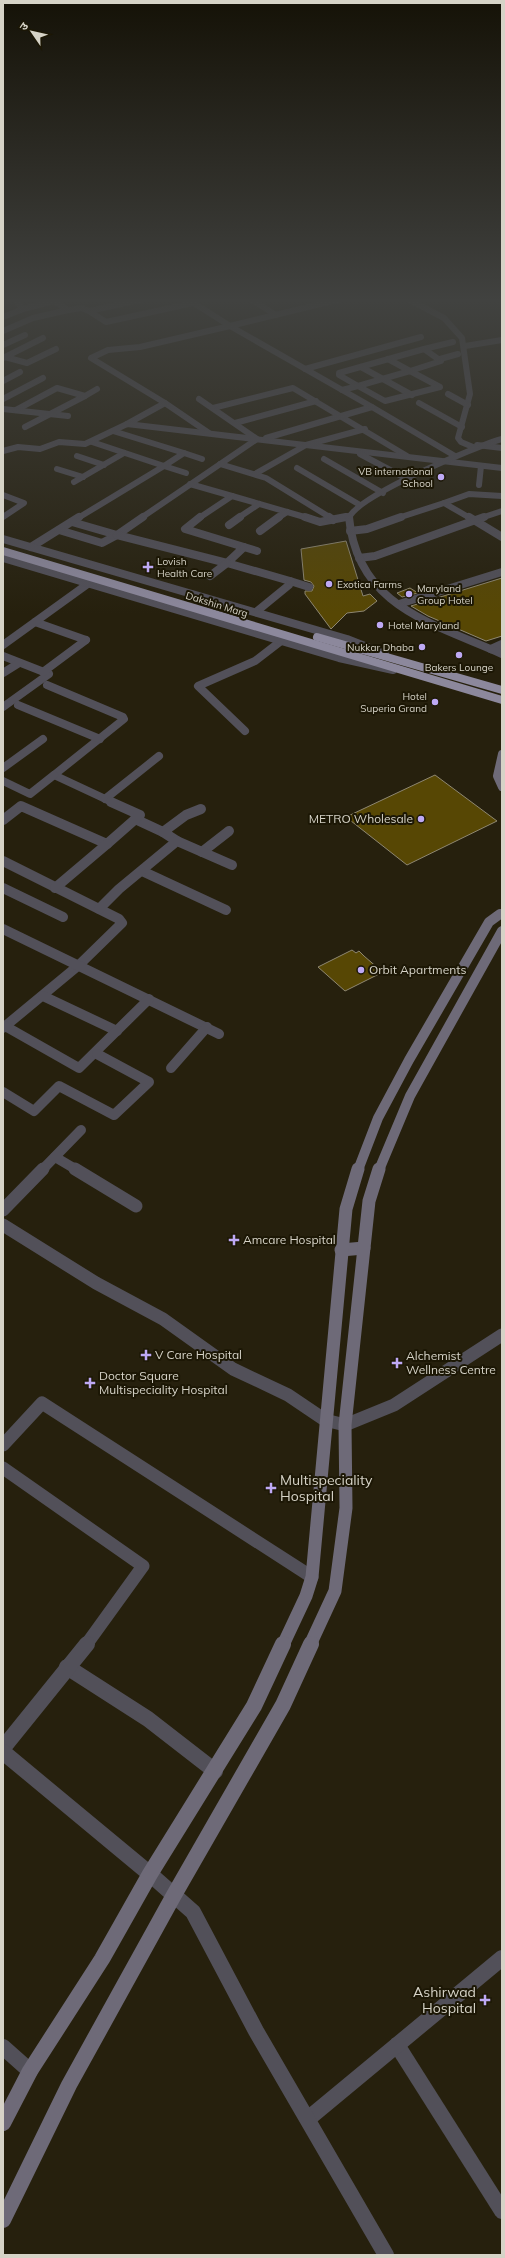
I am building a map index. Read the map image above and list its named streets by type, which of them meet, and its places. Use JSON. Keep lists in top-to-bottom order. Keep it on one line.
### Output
{"streets":{"highway":["Dakshin Marg"]},"places":{"other":["VB international School","Exotica Farms","Maryland Group Hotel","Hotel Maryland","Nukkar Dhaba","Bakers Lounge","Hotel Superia Grand","METRO Wholesale","Orbit Apartments"],"health":["Lovish Health Care","Amcare Hospital","V Care Hospital","Alchemist Wellness Centre","Doctor Square Multispeciality Hospital","Multispeciality Hospital","Ashirwad Hospital"]},"north":"top left"}
